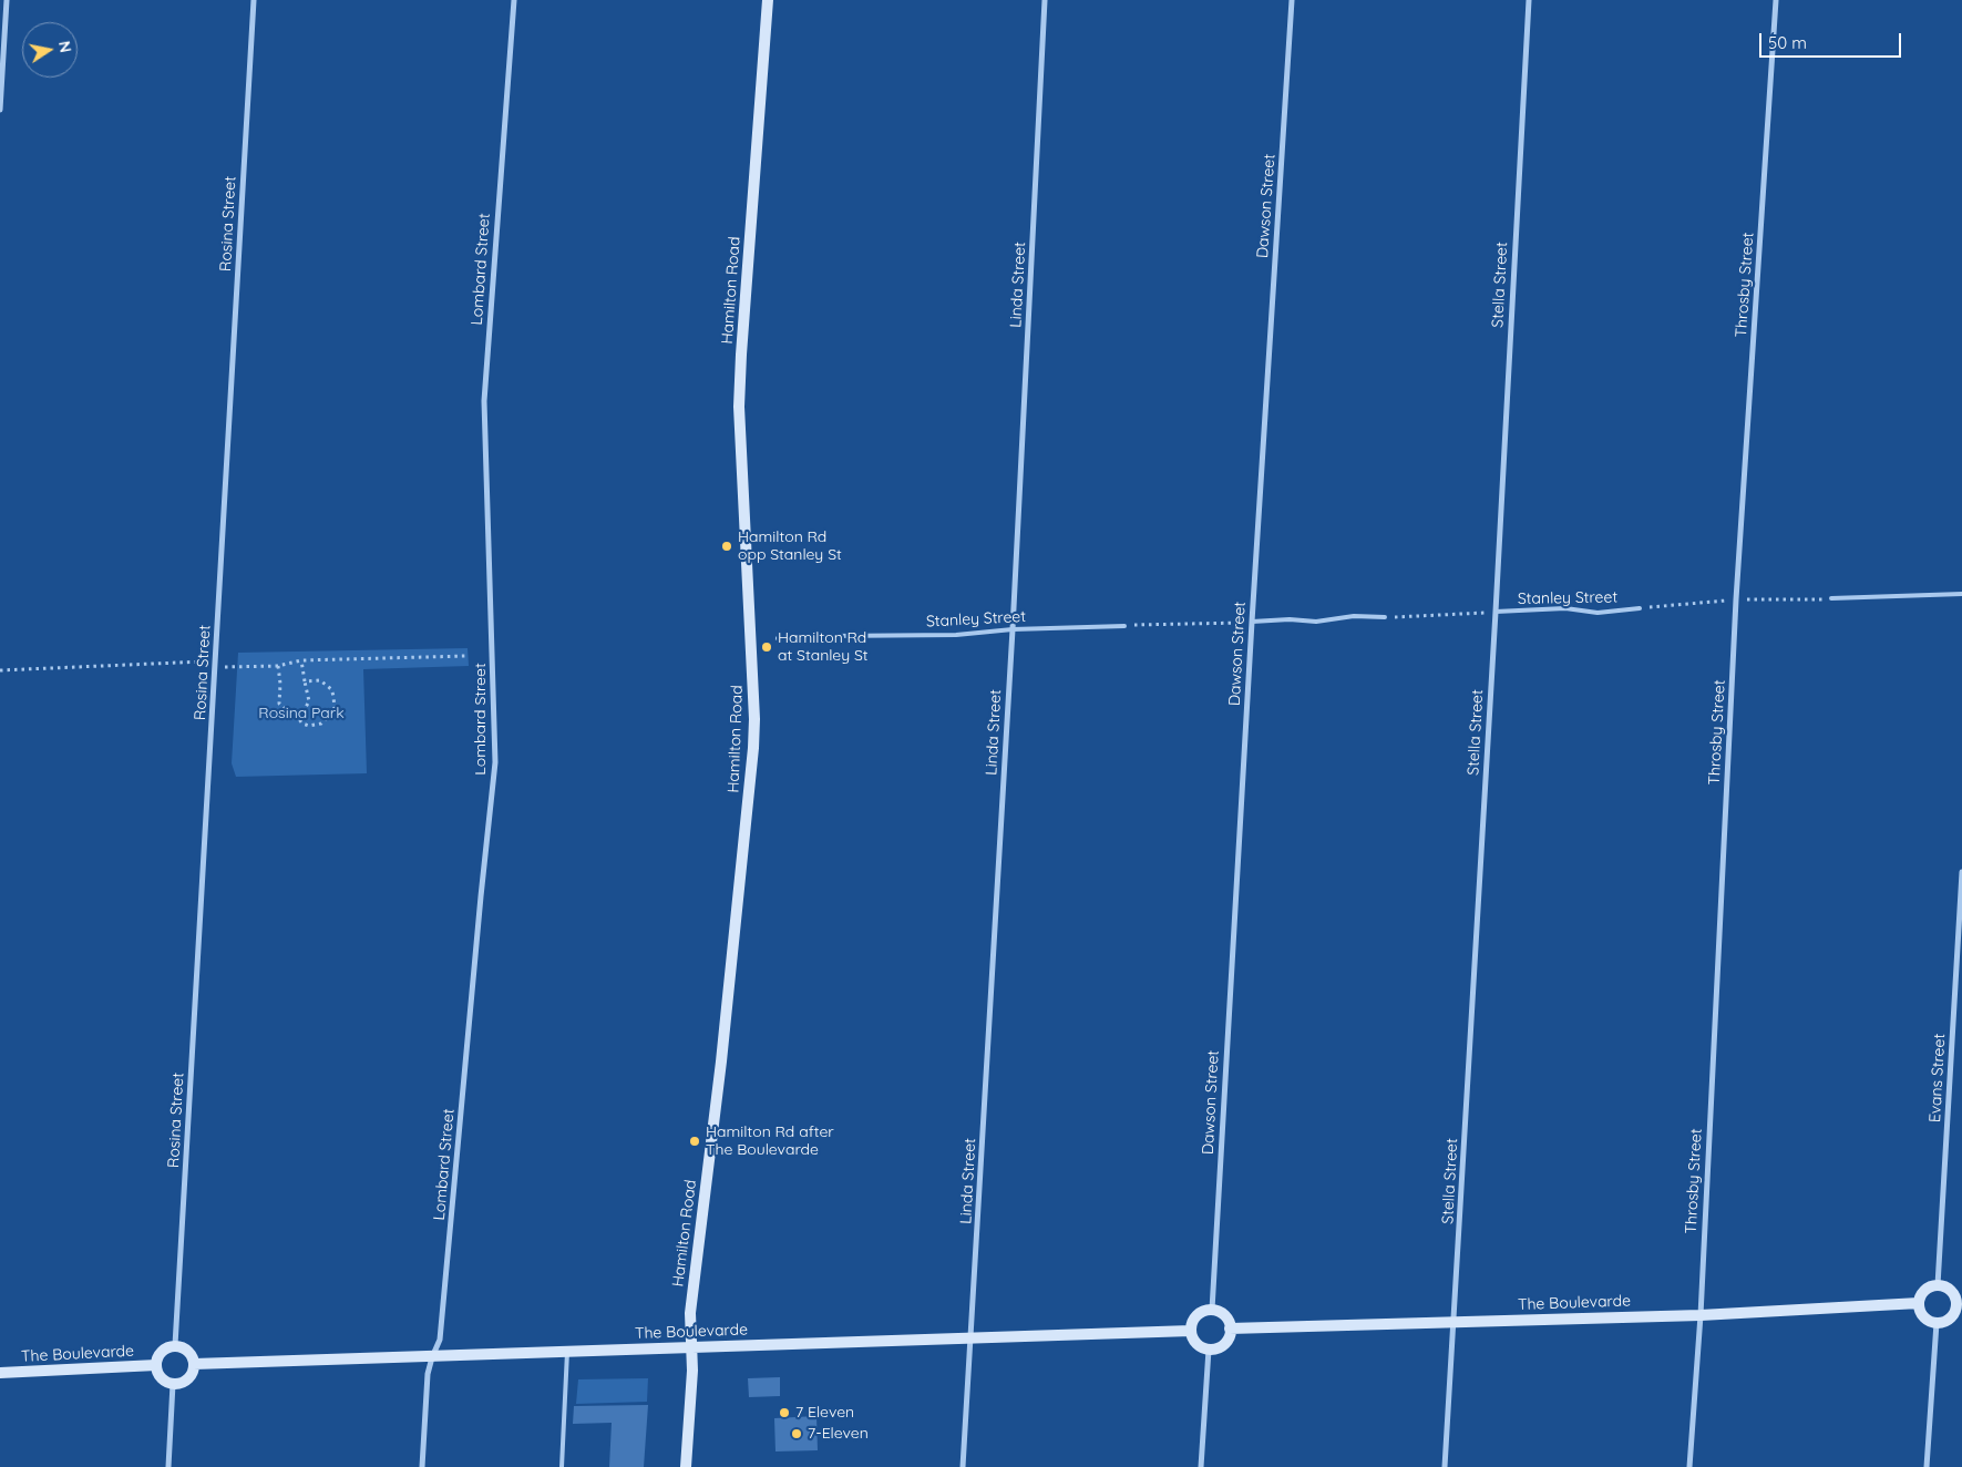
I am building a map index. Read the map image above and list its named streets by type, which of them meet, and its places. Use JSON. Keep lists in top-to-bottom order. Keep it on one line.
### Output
{"streets":{"street":["Dawson Street","Rosina Street","Lombard Street","Linda Street","Stella Street","Throsby Street","Hamilton Road","Evans Street","The Boulevarde"],"lane":["Stanley Street"]},"crossings":[["Dawson Street","The Boulevarde"],["Rosina Street","The Boulevarde"],["Lombard Street","The Boulevarde"],["Linda Street","Stanley Street"],["Linda Street","The Boulevarde"],["Stella Street","Stanley Street"],["Stella Street","The Boulevarde"],["Throsby Street","The Boulevarde"],["Hamilton Road","The Boulevarde"],["Evans Street","The Boulevarde"]],"parks":["Rosina Park"],"places":["Hamilton Rd opp Stanley St","Hamilton Rd at Stanley St","Hamilton Rd after The Boulevarde","7 Eleven","7-Eleven"],"scale_bar":"50 m","north":"right"}
